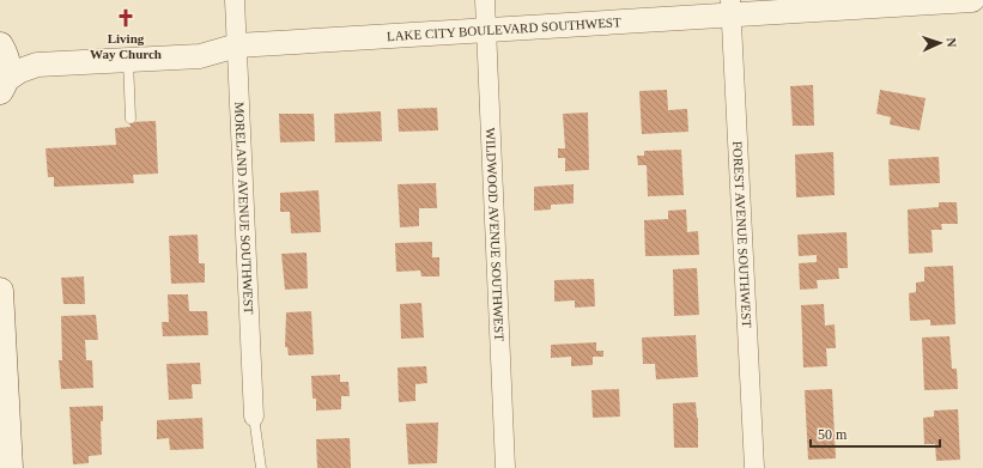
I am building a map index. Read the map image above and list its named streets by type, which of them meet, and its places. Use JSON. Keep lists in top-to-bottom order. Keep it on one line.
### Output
{"streets":{"street":["LAKE CITY BOULEVARD SOUTHWEST","MORELAND AVENUE SOUTHWEST","WILDWOOD AVENUE SOUTHWEST","FOREST AVENUE SOUTHWEST"]},"crossings":[["LAKE CITY BOULEVARD SOUTHWEST","MORELAND AVENUE SOUTHWEST"],["LAKE CITY BOULEVARD SOUTHWEST","WILDWOOD AVENUE SOUTHWEST"],["LAKE CITY BOULEVARD SOUTHWEST","FOREST AVENUE SOUTHWEST"]],"places":{"church":["Living Way Church"]},"scale_bar":"50 m","north":"right"}
